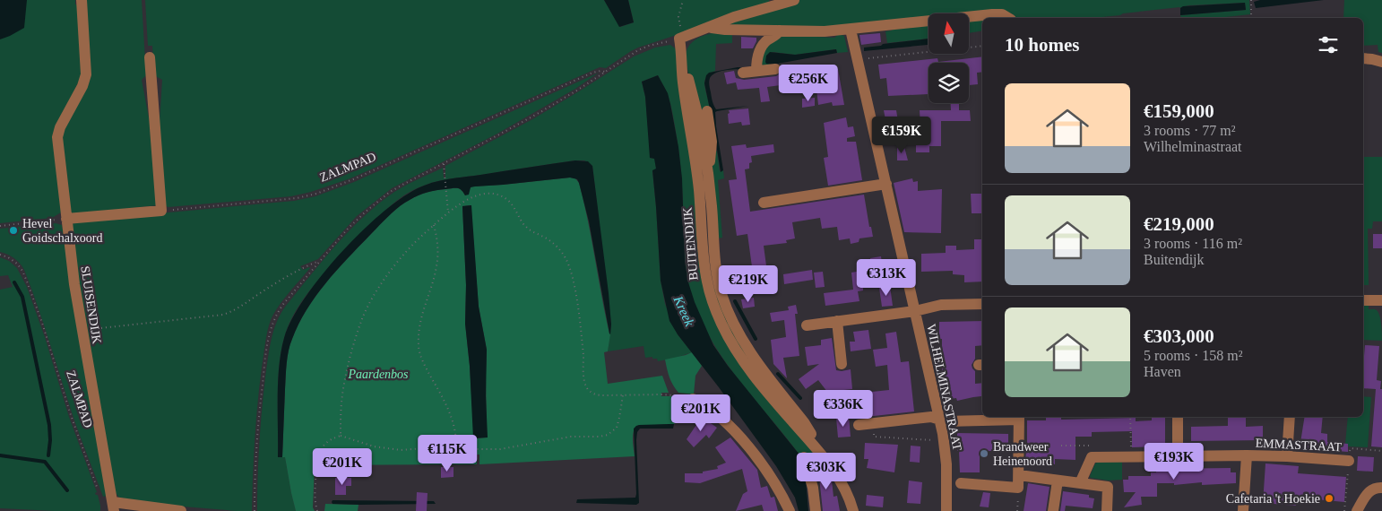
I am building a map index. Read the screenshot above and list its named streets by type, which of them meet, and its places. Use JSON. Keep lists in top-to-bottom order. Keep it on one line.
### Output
{"streets":{"street":["BUITENDIJK","SLUISENDIJK","WILHELMINASTRAAT","EMMASTRAAT"],"path":["ZALMPAD"]},"crossings":[["ZALMPAD","BUITENDIJK"]],"water":["Kreek"],"parks":["Paardenbos"],"places":["Hevel Goidschalxoord","Brandweer Heinenoord","Cafetaria 't Hoekie"],"north":"top","page":{"heading":"10 homes","price":["€256K","€159K","€313K","€219K","€336K","€201K","€115K","€193K","€201K","€303K"],"list":[{"name":"€159,000","note":"3 rooms · 77 m² · Wilhelminastraat"},{"name":"€219,000","note":"3 rooms · 116 m² · Buitendijk"},{"name":"€303,000","note":"5 rooms · 158 m² · Haven"}]}}
